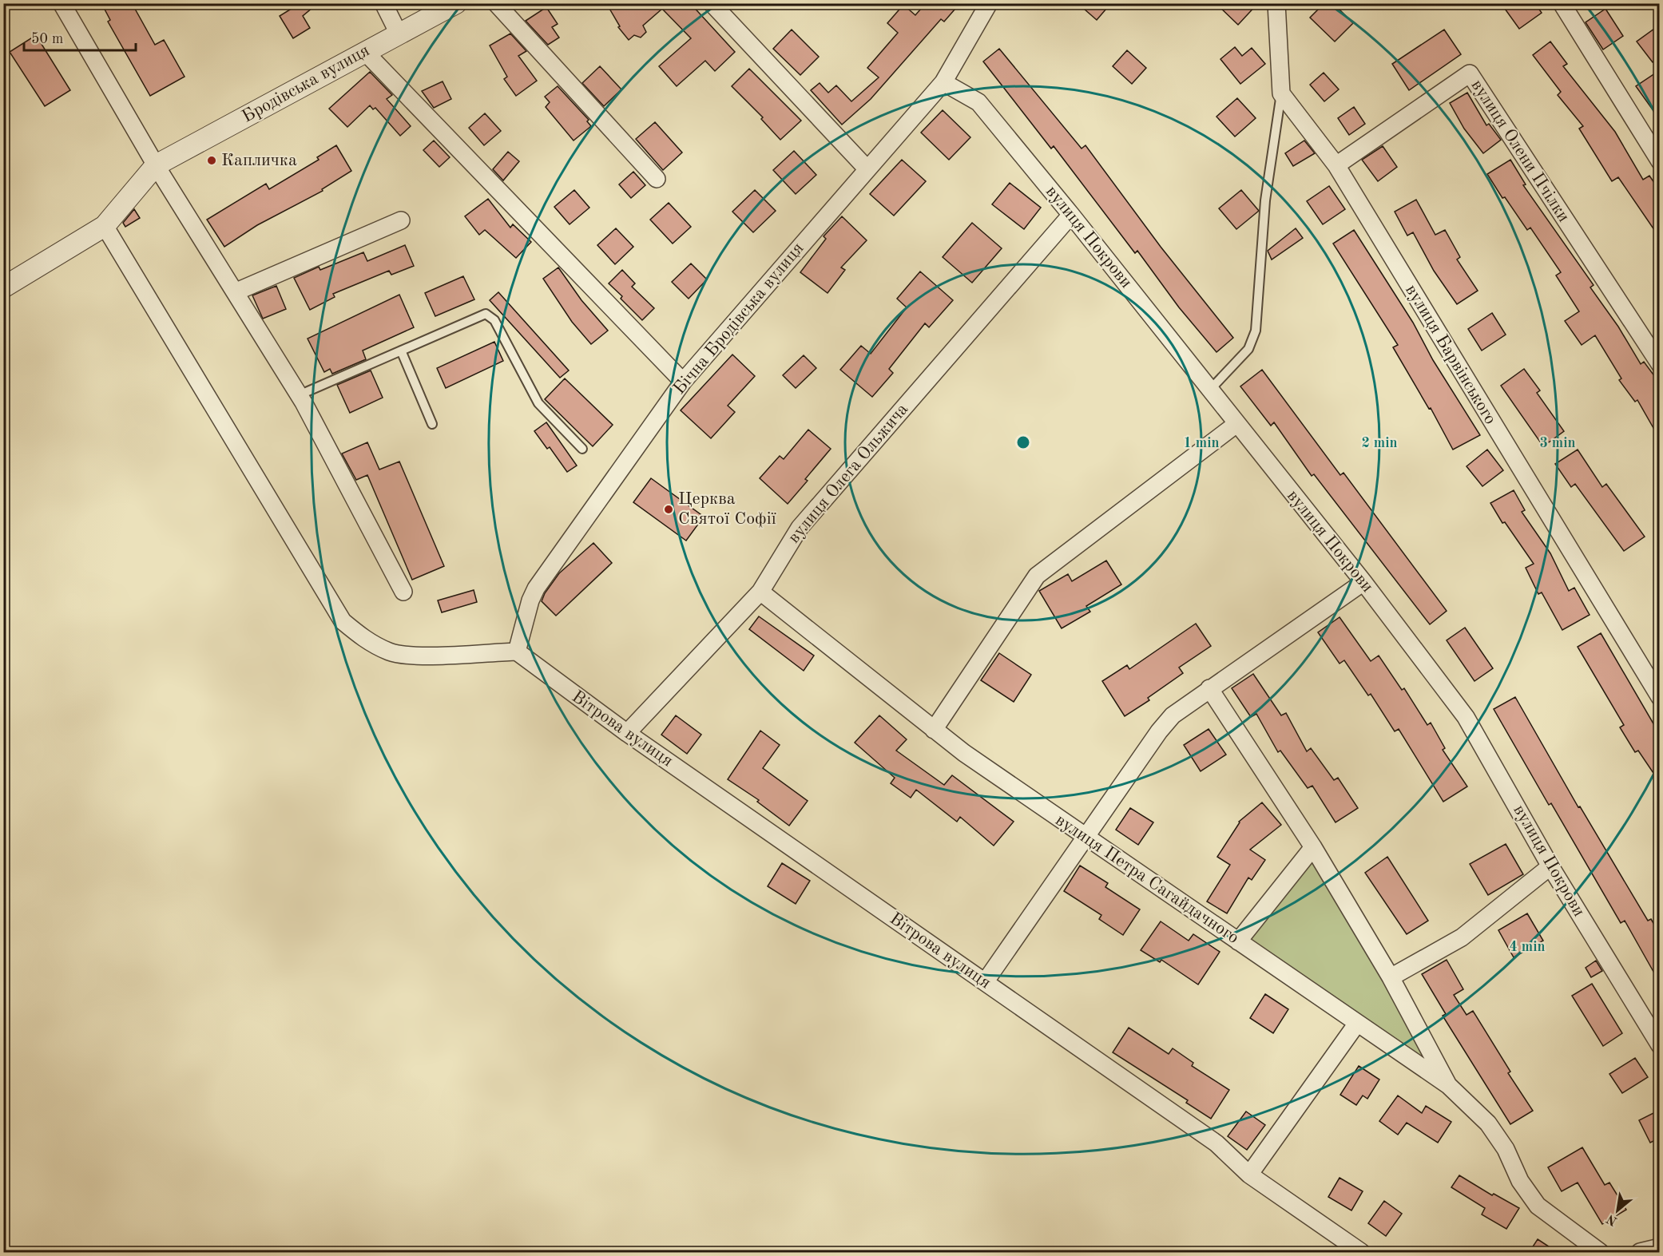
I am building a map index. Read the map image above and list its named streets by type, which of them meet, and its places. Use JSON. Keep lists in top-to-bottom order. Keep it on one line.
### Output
{"streets":{"street":["Бродівська вулиця","вулиця Олени Пчілки","вулиця Покрови","Бічна Бродівська вулиця","вулиця Барвінського","вулиця Олега Ольжича","Вітрова вулиця","вулиця Петра Сагайдачного"]},"crossings":[["вулиця Олени Пчілки","вулиця Барвінського"],["вулиця Покрови","Бічна Бродівська вулиця"],["вулиця Покрови","вулиця Олега Ольжича"],["Бічна Бродівська вулиця","Вітрова вулиця"],["вулиця Олега Ольжича","Вітрова вулиця"],["вулиця Олега Ольжича","вулиця Петра Сагайдачного"]],"places":["Капличка","Церква Святої Софії"],"scale_bar":"50 m","north":"bottom left","rings":["1 min","2 min","3 min","4 min"]}
